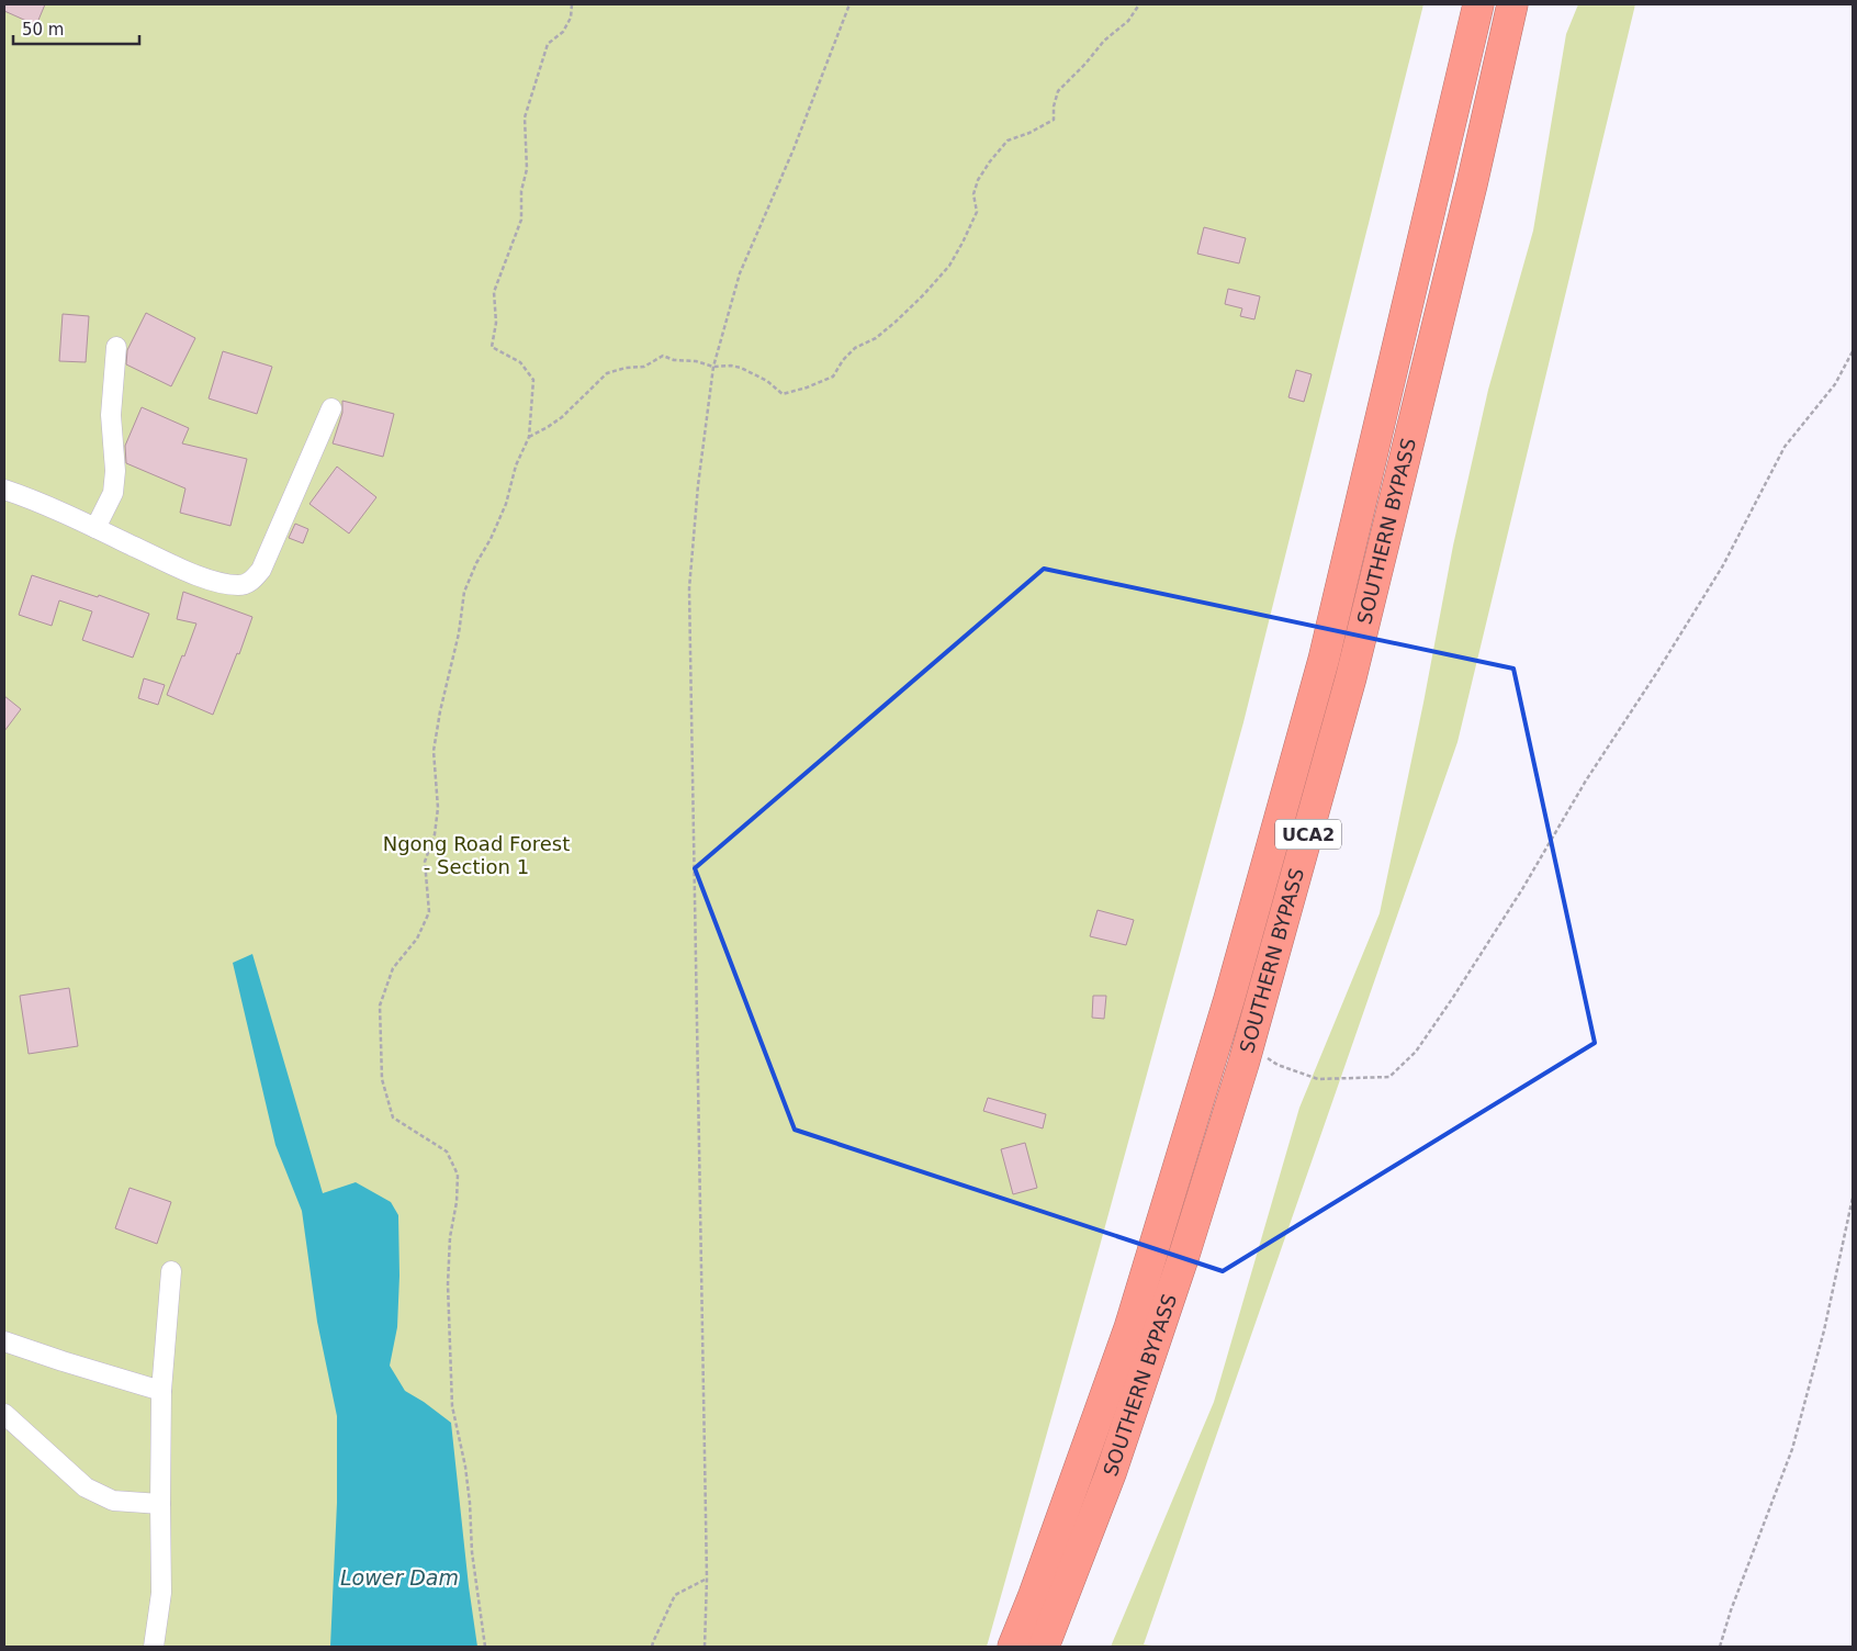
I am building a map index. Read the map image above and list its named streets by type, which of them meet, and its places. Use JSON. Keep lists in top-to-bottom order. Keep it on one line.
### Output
{"streets":{"highway":["SOUTHERN BYPASS","UCA2"]},"water":["Lower Dam"],"parks":["Ngong Road Forest - Section 1"],"scale_bar":"50 m"}
